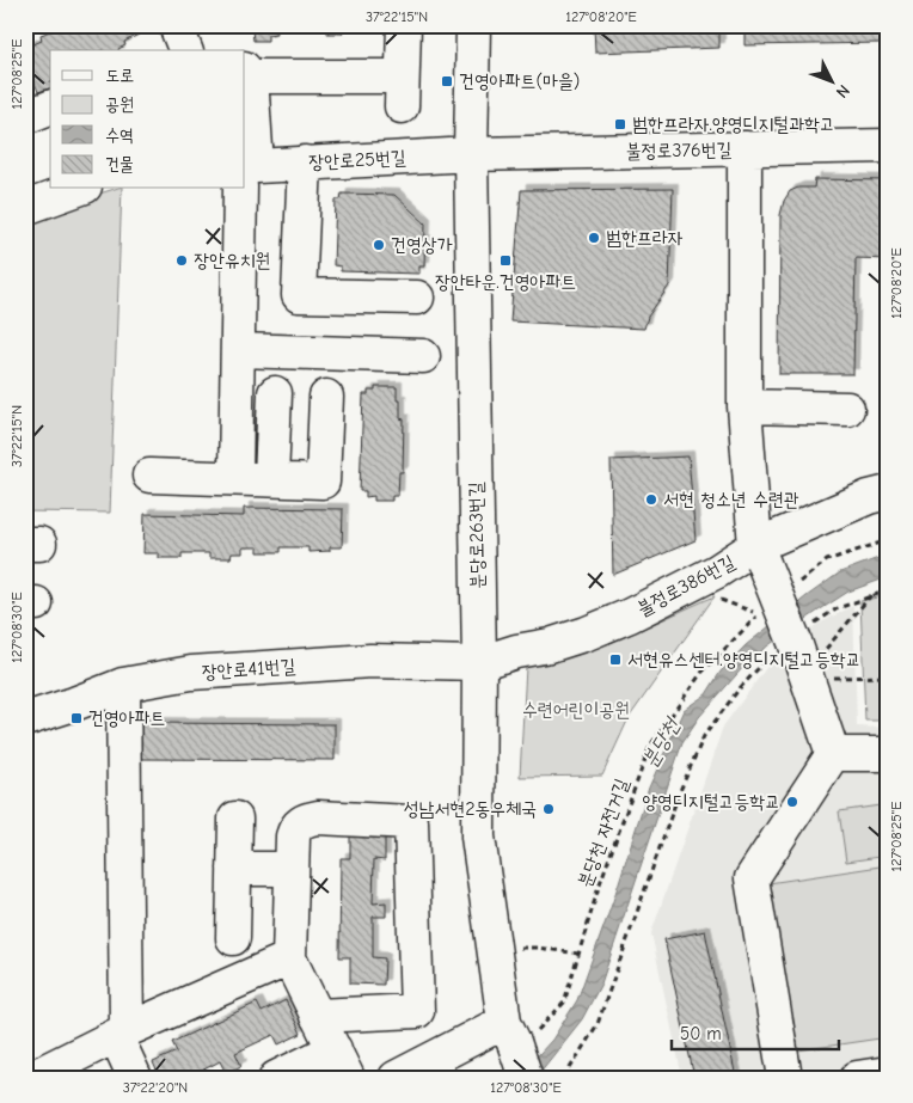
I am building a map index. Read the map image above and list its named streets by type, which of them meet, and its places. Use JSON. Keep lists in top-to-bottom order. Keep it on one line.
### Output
{"streets":{"street":["불정로376번길","장안로25번길","분당로263번길","불정로386번길","장안로41번길"],"path":["분당천 자전거길"]},"crossings":[["불정로376번길","장안로25번길"],["불정로376번길","분당로263번길"],["장안로25번길","분당로263번길"],["분당로263번길","불정로386번길"],["분당로263번길","장안로41번길"],["분당로263번길","분당천 자전거길"],["불정로386번길","장안로41번길"]],"water":["분당천"],"parks":["수련어린이공원"],"places":{"transit":["건영아파트(마을)","범한프라자.양영디지털과학고","장안타운.건영아파트","서현유스센터.양영디지털고등학교","건영아파트"],"other":["범한프라자","건영상가","장안유치원","서현 청소년 수련관","양영디지털고등학교","성남서현2동우체국"]},"legend":["도로","공원","수역","건물"],"scale_bar":"50 m","north":"bottom right","coordinates":["37°22'15\"N","127°08'20\"E","127°08'25\"E","127°08'30\"E","37°22'20\"N"]}
